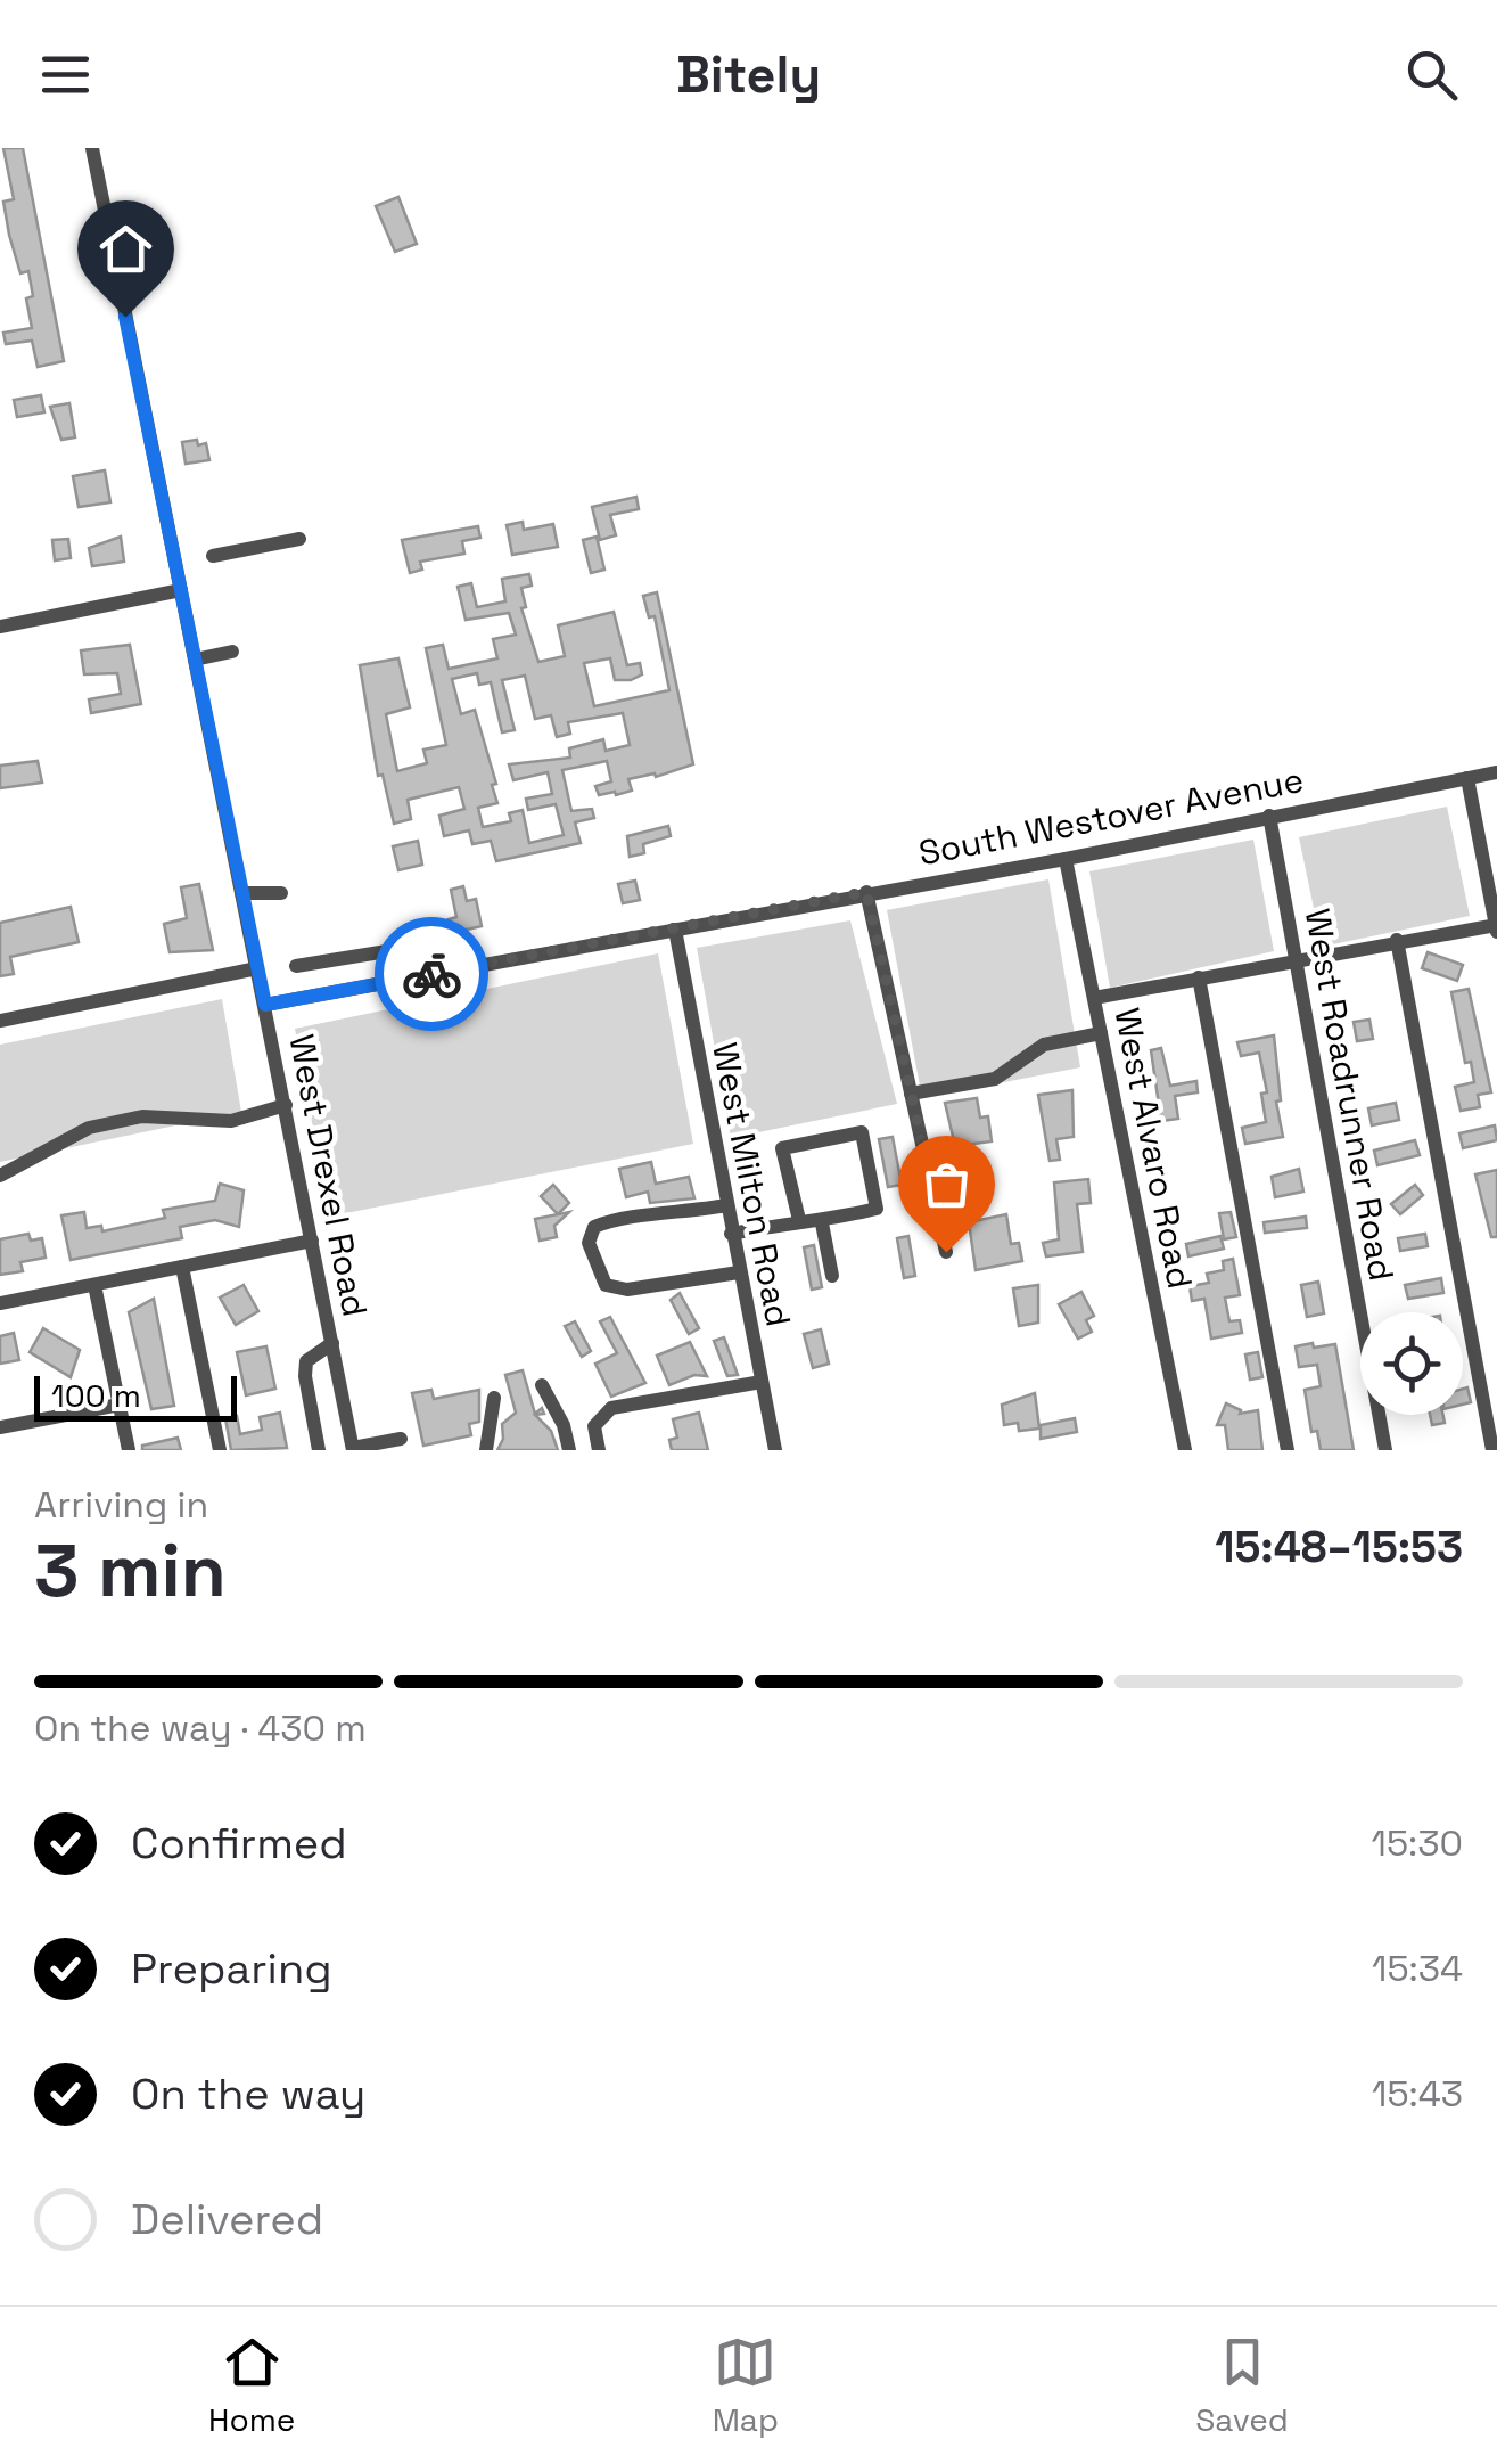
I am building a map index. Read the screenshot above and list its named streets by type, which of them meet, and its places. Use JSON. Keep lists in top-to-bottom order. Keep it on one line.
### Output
{"streets":{"street":["South Westover Avenue","West Roadrunner Road","West Alvaro Road","West Drexel Road","West Milton Road"]},"crossings":[["South Westover Avenue","West Roadrunner Road"],["South Westover Avenue","West Alvaro Road"],["South Westover Avenue","West Drexel Road"],["South Westover Avenue","West Milton Road"]],"scale_bar":"100 m","page":{"header":"Bitely","scale":"100 m","heading":["3 min","Arriving in","15:48–15:53"],"bar":"On the way · 430 m","list":[["Confirmed","15:30"],["Preparing","15:34"],["On the way","15:43"],"Delivered"],"tabs":["Home","Map","Saved"]}}
